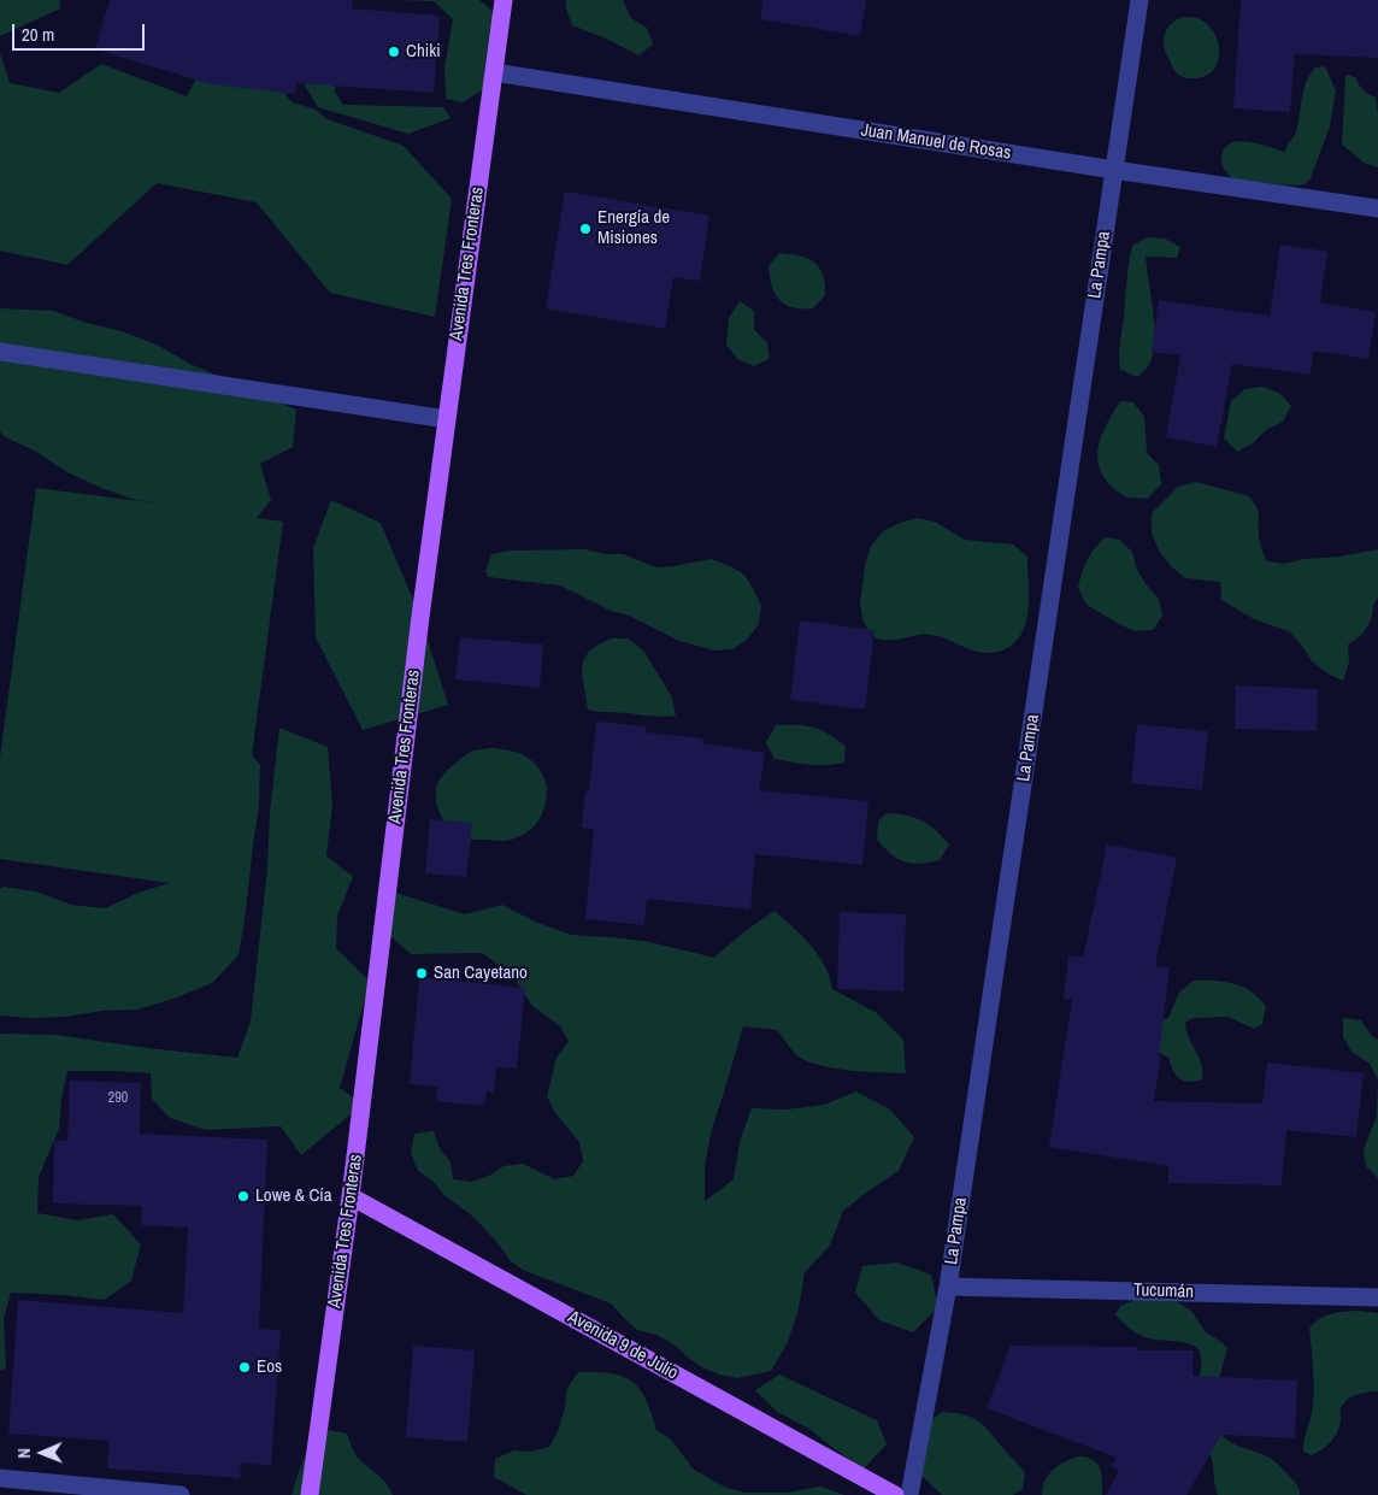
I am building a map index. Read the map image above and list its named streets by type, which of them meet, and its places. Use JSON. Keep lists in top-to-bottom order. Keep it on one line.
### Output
{"streets":{"main road":["Avenida Tres Fronteras","Avenida 9 de Julio"],"street":["Juan Manuel de Rosas","La Pampa","Tucumán"]},"crossings":[["Juan Manuel de Rosas","Avenida Tres Fronteras"],["Juan Manuel de Rosas","La Pampa"],["Avenida Tres Fronteras","Avenida 9 de Julio"],["La Pampa","Tucumán"]],"places":["Chiki","Energía de Misiones","San Cayetano","Lowe & Cía","Eos"],"house_numbers":["290"],"scale_bar":"20 m","north":"left"}
